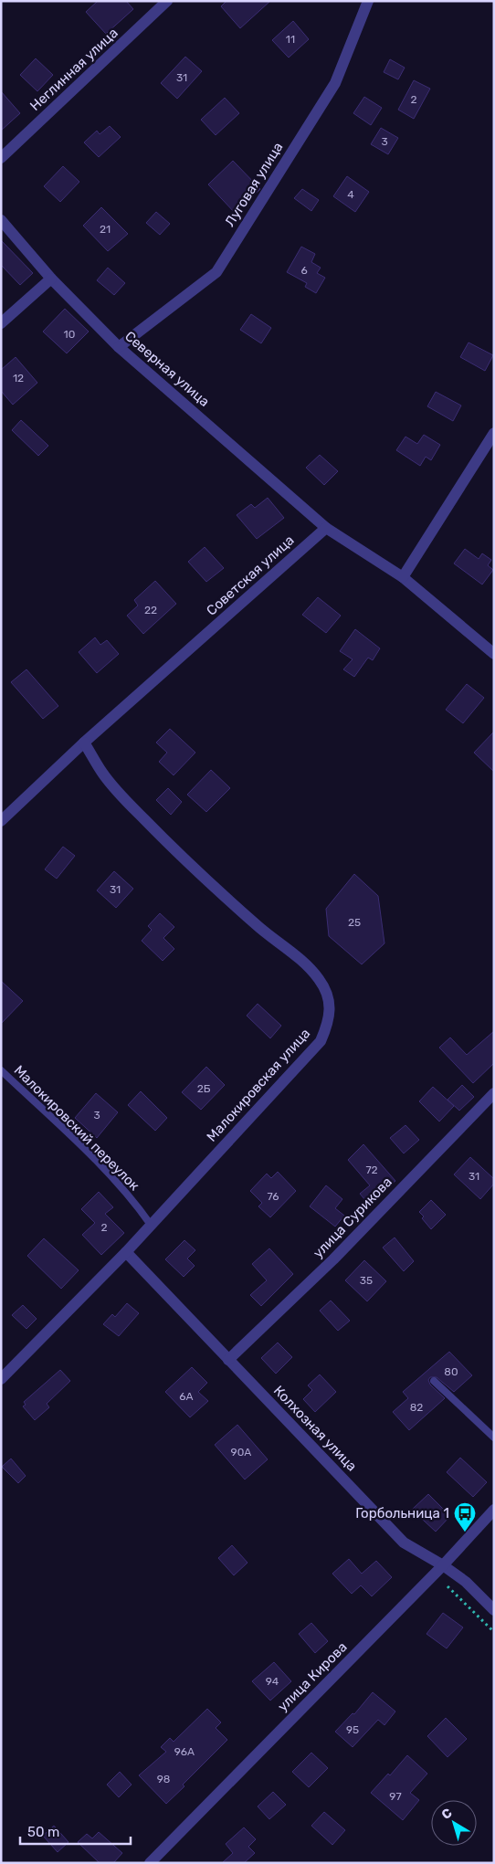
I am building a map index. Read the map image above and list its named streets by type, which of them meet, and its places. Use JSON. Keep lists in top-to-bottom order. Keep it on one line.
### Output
{"streets":{"street":["Неглинная улица","Луговая улица","Северная улица","Советская улица","Малокировская улица","улица Сурикова","Колхозная улица","улица Кирова"],"lane":["Малокировский переулок"]},"crossings":[["Луговая улица","Северная улица"],["Северная улица","Советская улица"],["Советская улица","Малокировская улица"],["Малокировская улица","Малокировский переулок"],["Малокировская улица","Колхозная улица"],["улица Сурикова","Колхозная улица"],["Колхозная улица","улица Кирова"]],"places":{"bus stop":["Горбольница 1"]},"house_numbers":["11","31","2","3","4","21","6","10","12","22","31","25","2Б","3","72","31","76","2","35","80","6А","82","90А","94","95","96А","98","97"],"scale_bar":"50 m","north":"top left"}
